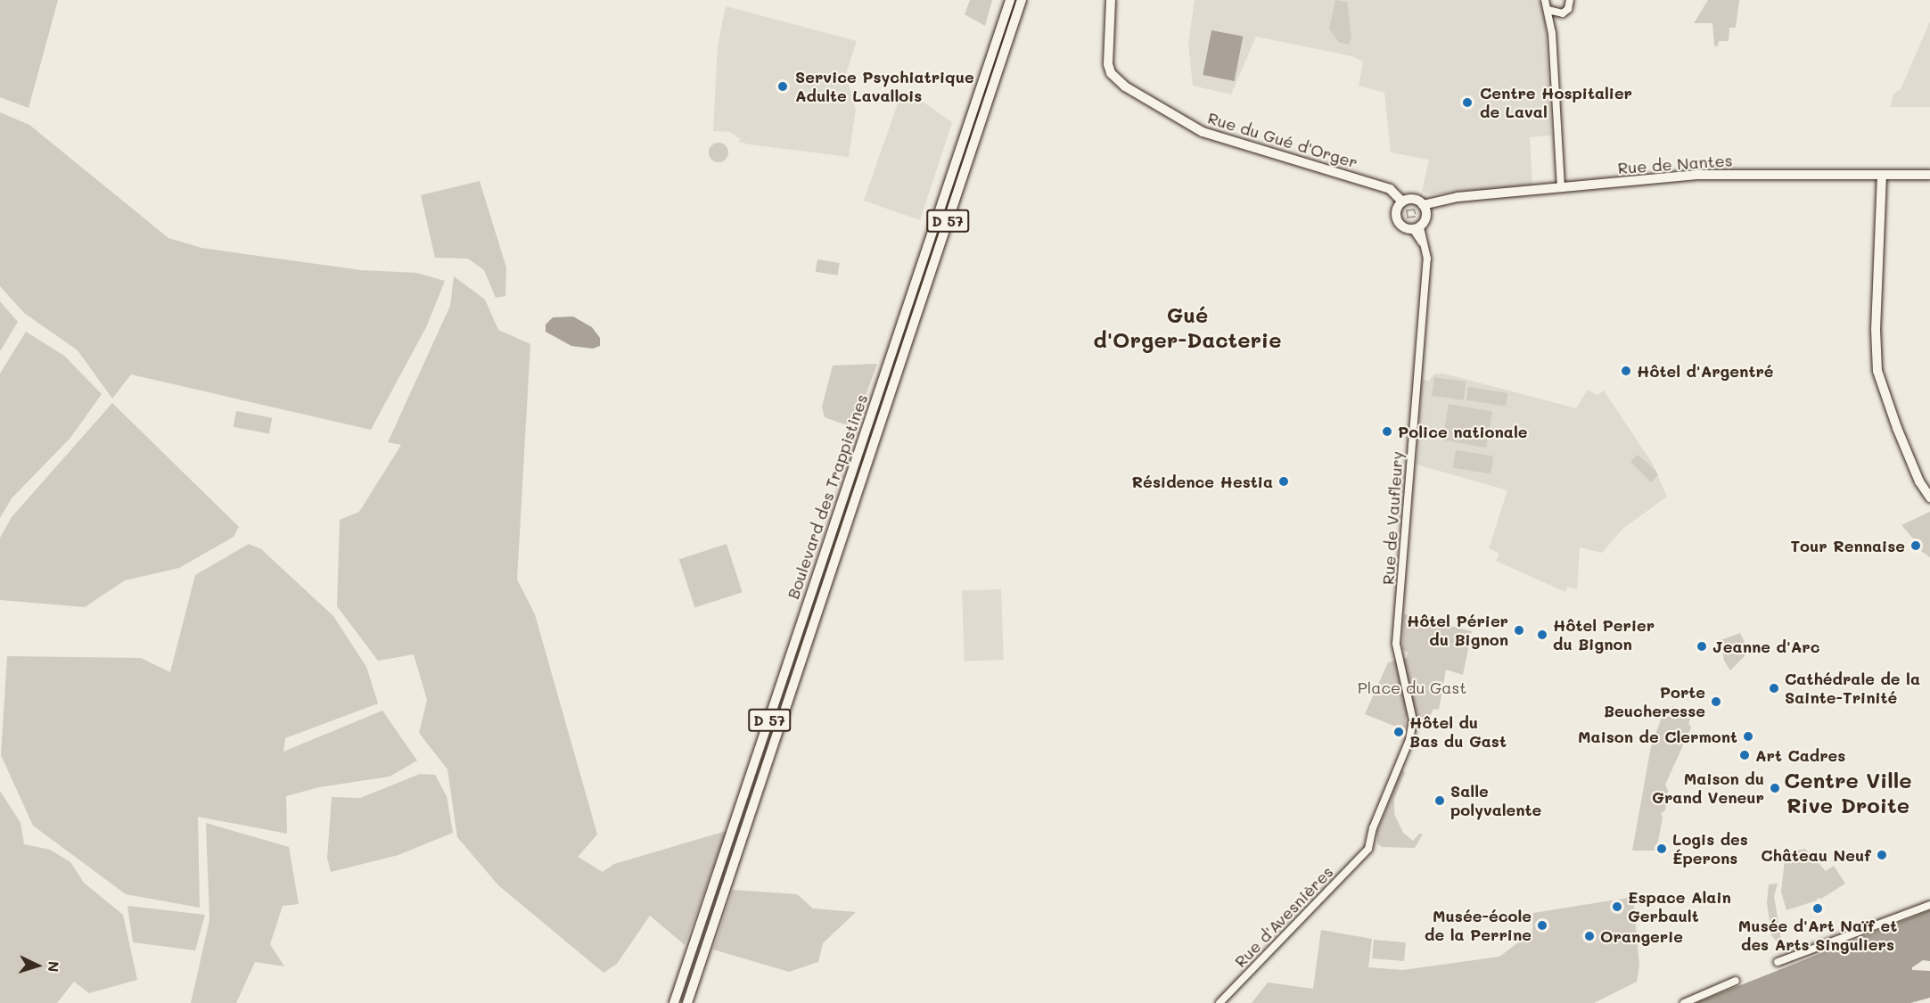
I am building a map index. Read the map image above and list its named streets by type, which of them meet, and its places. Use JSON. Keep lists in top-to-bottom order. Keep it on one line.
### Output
{"streets":{"main road":["Rue du Gué d'Orger","Rue de Nantes","D 57","Boulevard des Trappistines"],"street":["Rue de Vaufleury","Rue d'Avesnières"]},"crossings":[["Rue du Gué d'Orger","Rue de Nantes"],["Rue du Gué d'Orger","Rue de Vaufleury"],["Rue de Nantes","Rue de Vaufleury"],["Rue de Vaufleury","Rue d'Avesnières"]],"districts":["Gué d'Orger-Dacterie","Centre Ville Rive Droite"],"parks":["Place du Gast"],"places":["Service Psychiatrique Adulte Lavallois","Centre Hospitalier de Laval","Hôtel d'Argentré","Police nationale","Résidence Hestia","Tour Rennaise","Hôtel Périer du Bignon","Hôtel Perier du Bignon","Jeanne d'Arc","Cathédrale de la Sainte-Trinité","Porte Beucheresse","Hôtel du Bas du Gast","Maison de Clermont","Art Cadres","Maison du Grand Veneur","Salle polyvalente","Logis des Éperons","Château Neuf","Espace Alain Gerbault","Musée d'Art Naïf et des Arts Singuliers","Musée-école de la Perrine","Orangerie"],"north":"right"}
